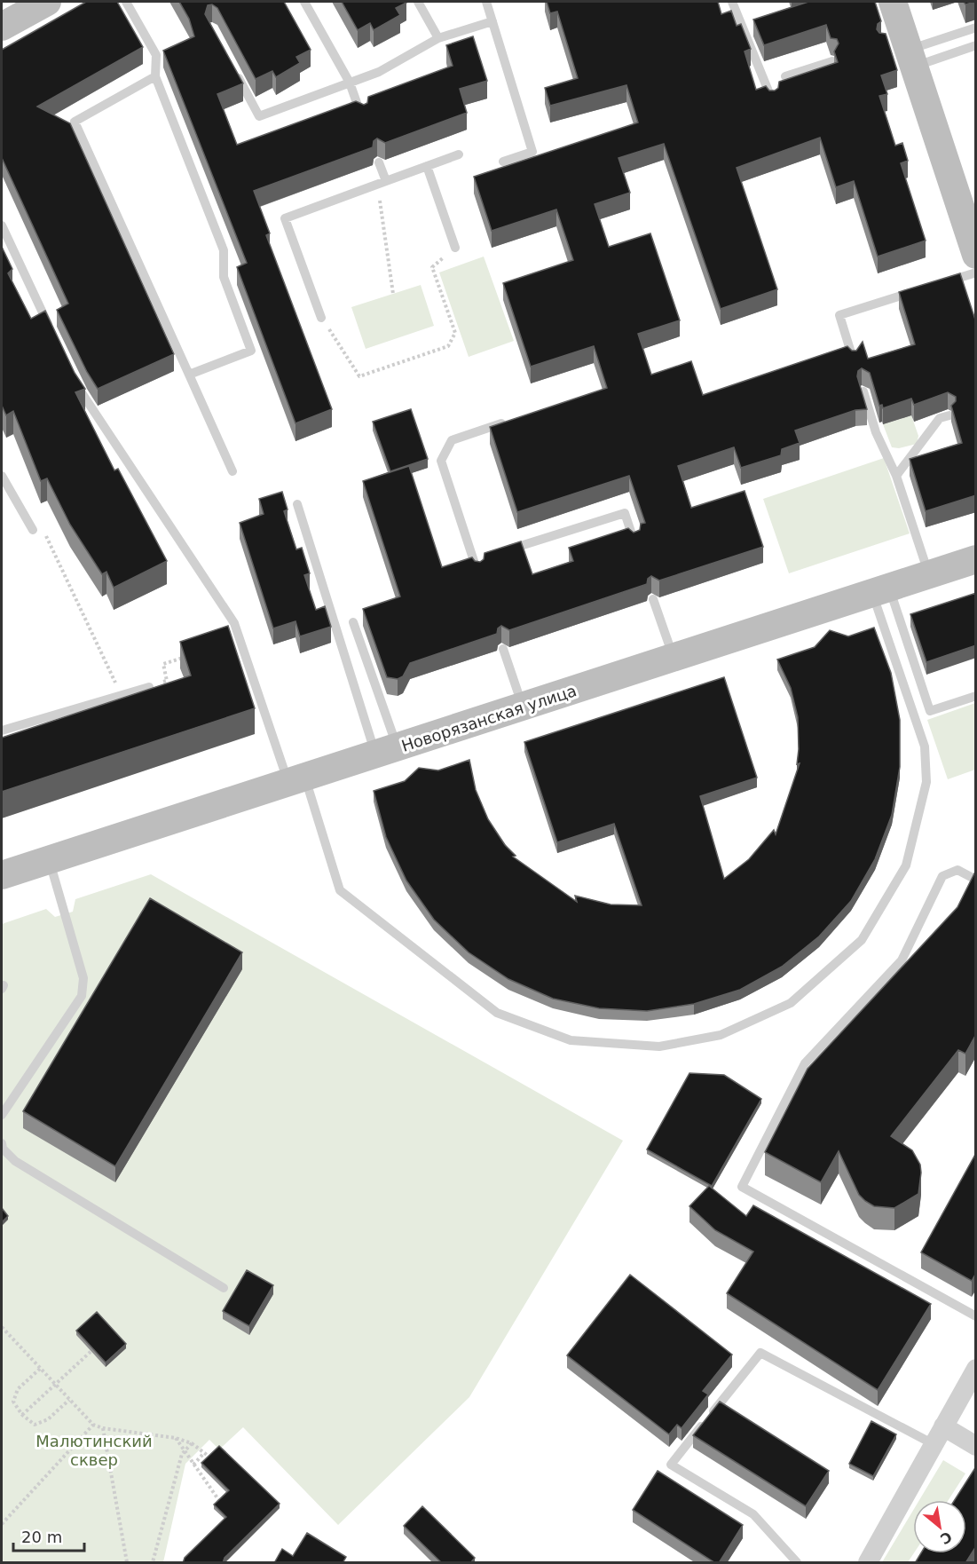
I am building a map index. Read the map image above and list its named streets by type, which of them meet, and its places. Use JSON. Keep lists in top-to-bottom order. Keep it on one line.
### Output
{"streets":{"street":["Новорязанская улица"]},"parks":["Малютинский сквер"],"scale_bar":"20 m","north":"bottom right"}
